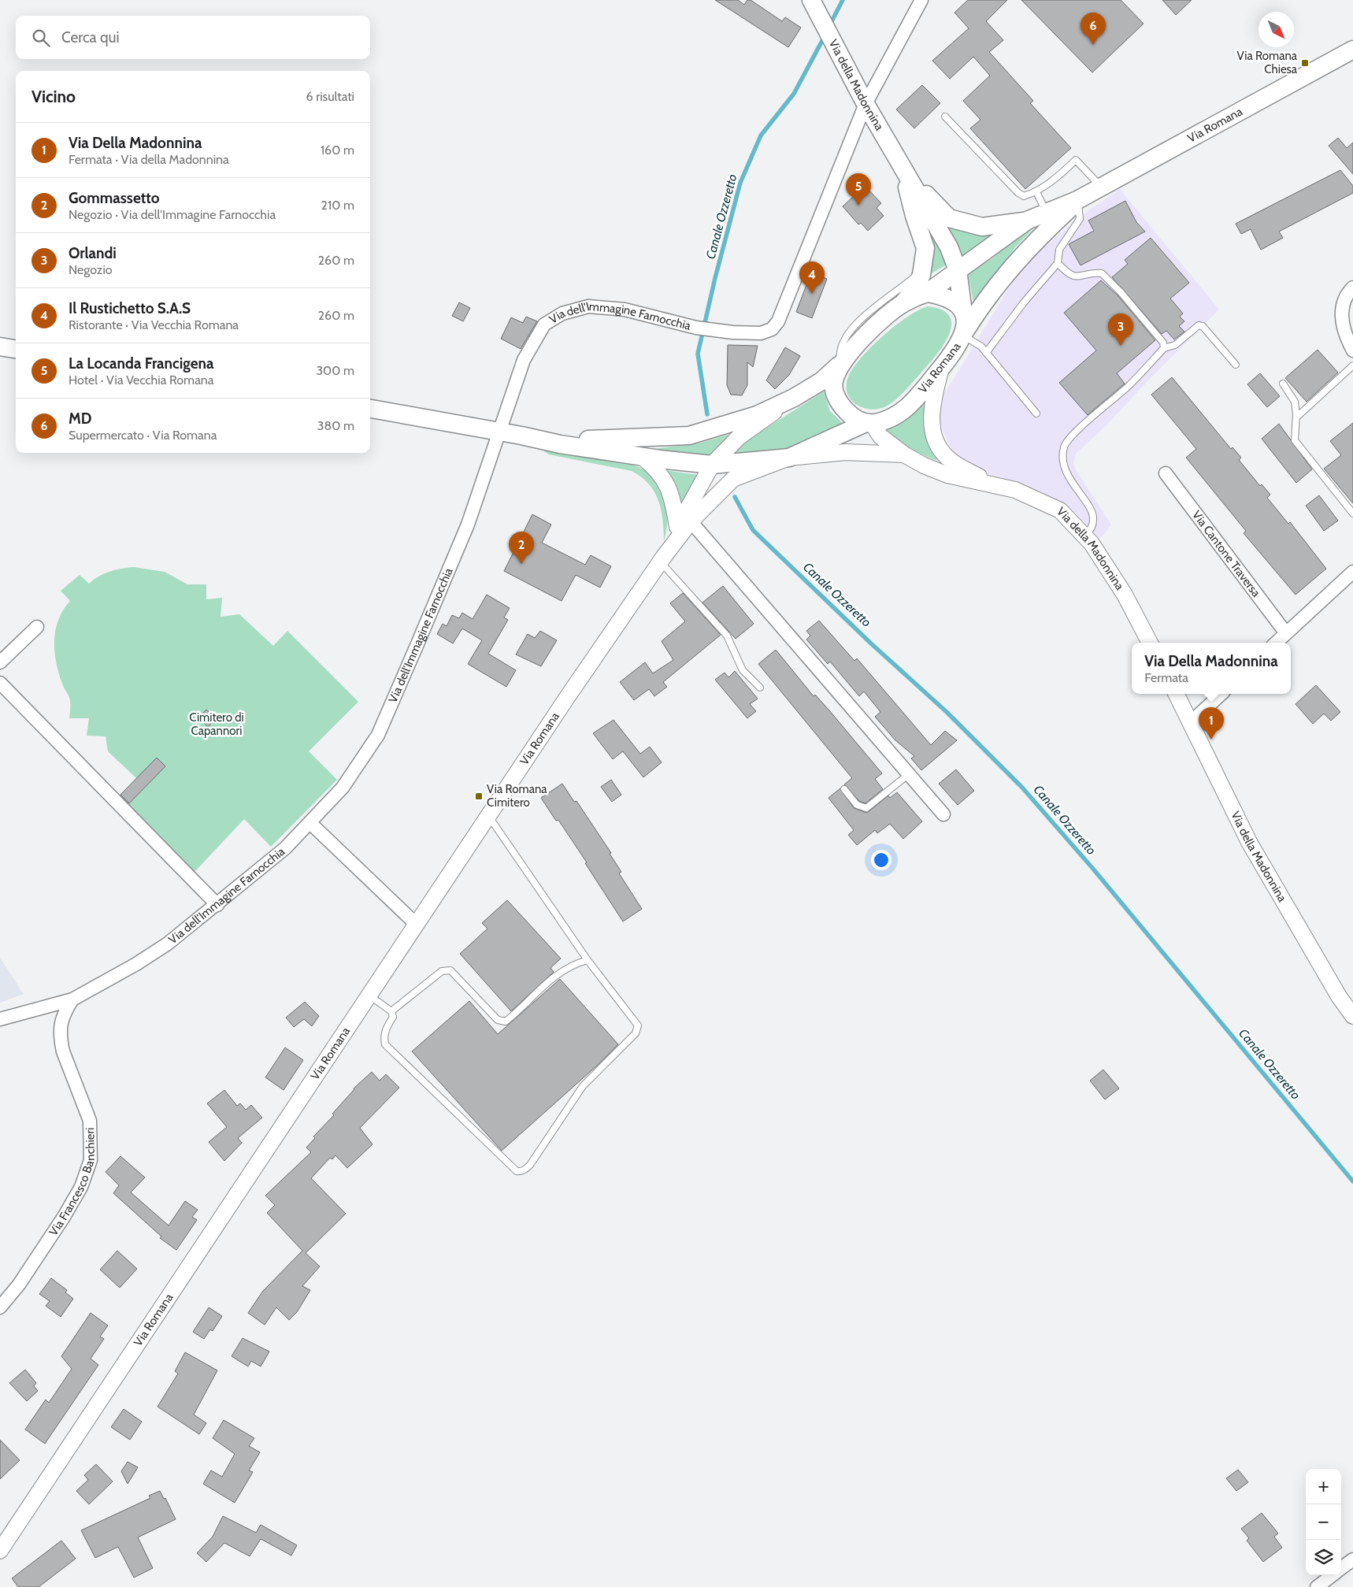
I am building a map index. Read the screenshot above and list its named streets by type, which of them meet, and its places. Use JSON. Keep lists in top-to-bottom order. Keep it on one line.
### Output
{"streets":{"main road":["Via della Madonnina","Via Romana"],"street":["Via dell'Immagine Farnocchia","Via Cantone Traversa","Via Francesco Banchieri"]},"crossings":[["Via della Madonnina","Via Romana"],["Via della Madonnina","Via dell'Immagine Farnocchia"],["Via dell'Immagine Farnocchia","Via Francesco Banchieri"]],"water":["Canale Ozzeretto"],"parks":["Cimitero di Capannori"],"places":{"transit":["Via Romana Chiesa","Via Romana Cimitero"]},"north":"bottom right","page":{"pins":["6","5","4","3","2","1"],"search":"Cerca qui","heading":["Vicino","6 risultati"],"list":[{"mark":"1","name":"Via Della Madonnina","note":"Fermata · Via della Madonnina","value":"160 m"},{"mark":"2","name":"Gommassetto","note":"Negozio · Via dell'Immagine Farnocchia","value":"210 m"},{"mark":"3","name":"Orlandi","note":"Negozio","value":"260 m"},{"mark":"4","name":"Il Rustichetto S.A.S","note":"Ristorante · Via Vecchia Romana","value":"260 m"},{"mark":"5","name":"La Locanda Francigena","note":"Hotel · Via Vecchia Romana","value":"300 m"},{"mark":"6","name":"MD","note":"Supermercato · Via Romana","value":"380 m"}],"popup":["Via Della Madonnina","Fermata"],"map_buttons":["+","−"]}}
